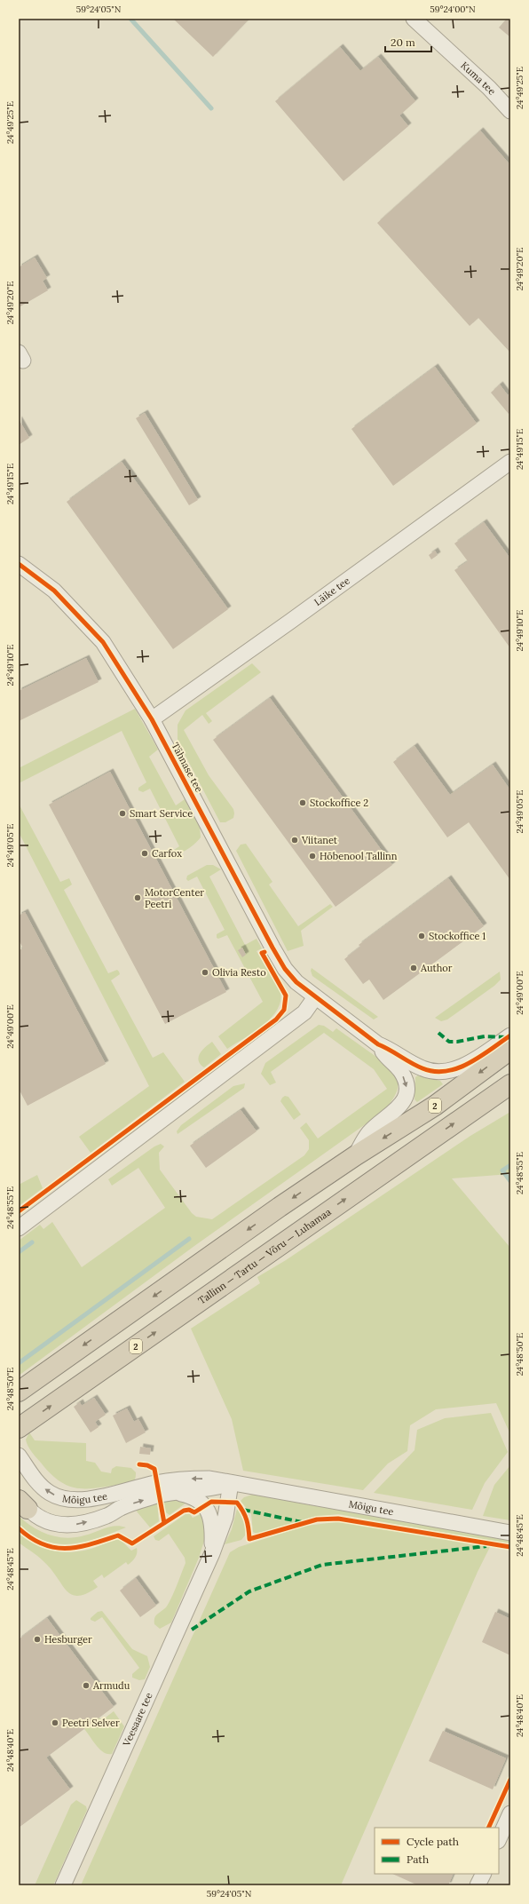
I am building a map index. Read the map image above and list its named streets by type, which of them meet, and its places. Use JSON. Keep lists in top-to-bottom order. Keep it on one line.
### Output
{"streets":{"highway":["2","Tallinn — Tartu — Võru — Luhamaa"],"street":["Kuma tee","Läike tee","Tähnase tee","Mõigu tee","Veesaare tee"]},"crossings":[["Läike tee","Tähnase tee"],["Mõigu tee","Veesaare tee"]],"places":["Stockoffice 2","Smart Service","Viitanet","Carfox","Hõbenool Tallinn","MotorCenter Peetri","Stockoffice 1","Author","Olivia Resto","Hesburger","Armudu","Peetri Selver"],"legend":["Cycle path","Path"],"scale_bar":"20 m","coordinates":["59°24'05\"N","59°24'00\"N","24°49'25\"E","24°49'20\"E","24°49'15\"E","24°49'10\"E","24°49'05\"E","24°49'00\"E","24°48'55\"E","24°48'50\"E","24°48'45\"E","24°48'40\"E"]}
